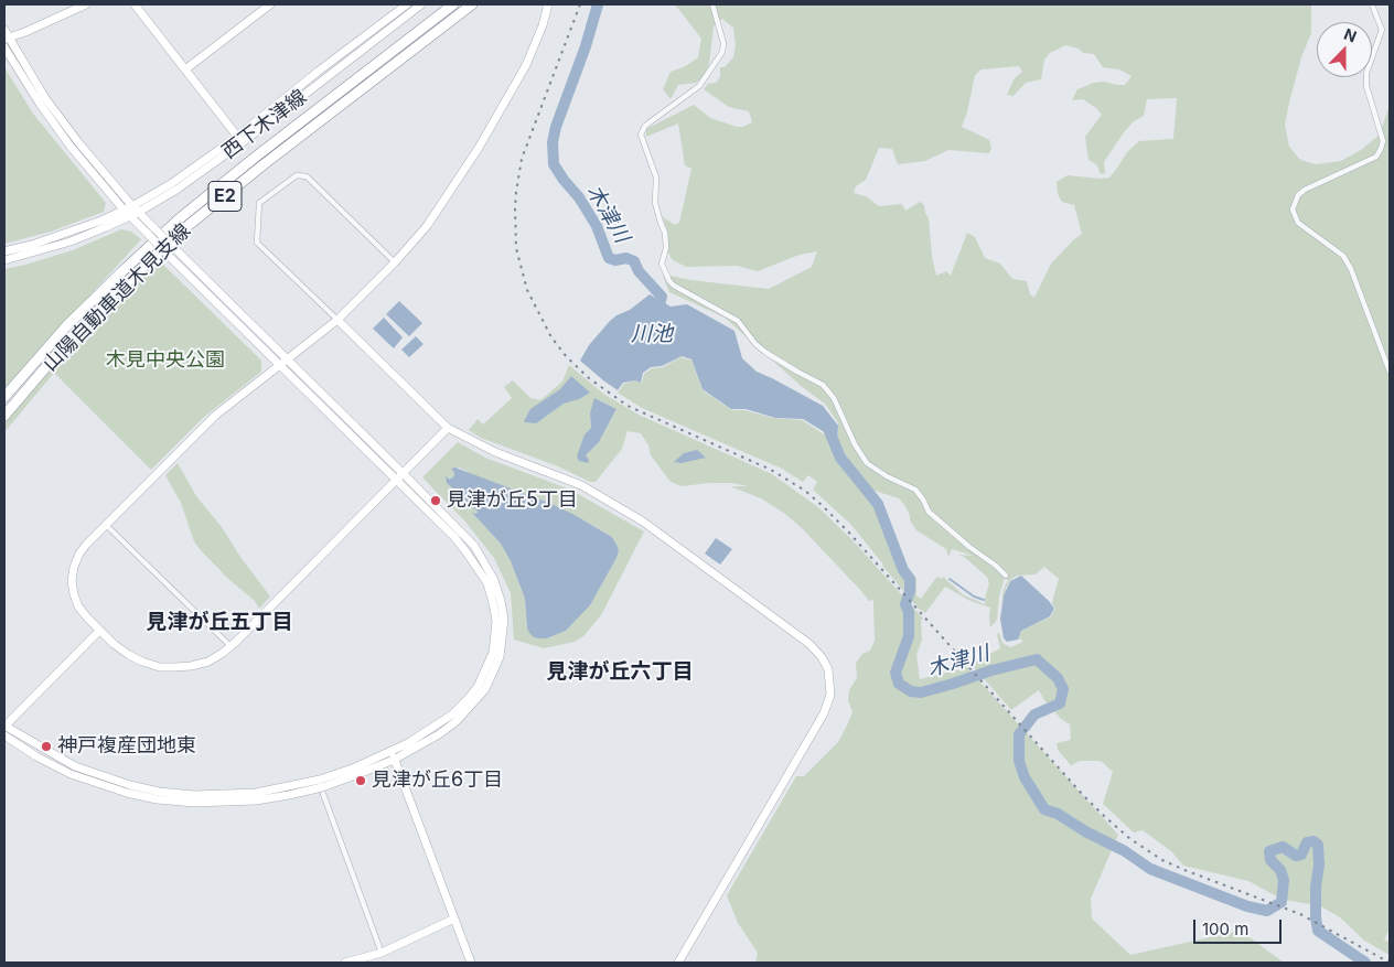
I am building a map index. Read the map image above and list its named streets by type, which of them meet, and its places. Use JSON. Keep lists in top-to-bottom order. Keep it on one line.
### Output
{"streets":{"highway":["E2","山陽自動車道木見支線"],"street":["西下木津線"]},"districts":["見津が丘五丁目","見津が丘六丁目"],"water":["木津川","川池"],"parks":["木見中央公園"],"places":["見津が丘5丁目","神戸複産団地東","見津が丘6丁目"],"scale_bar":"100 m","north":"top"}
